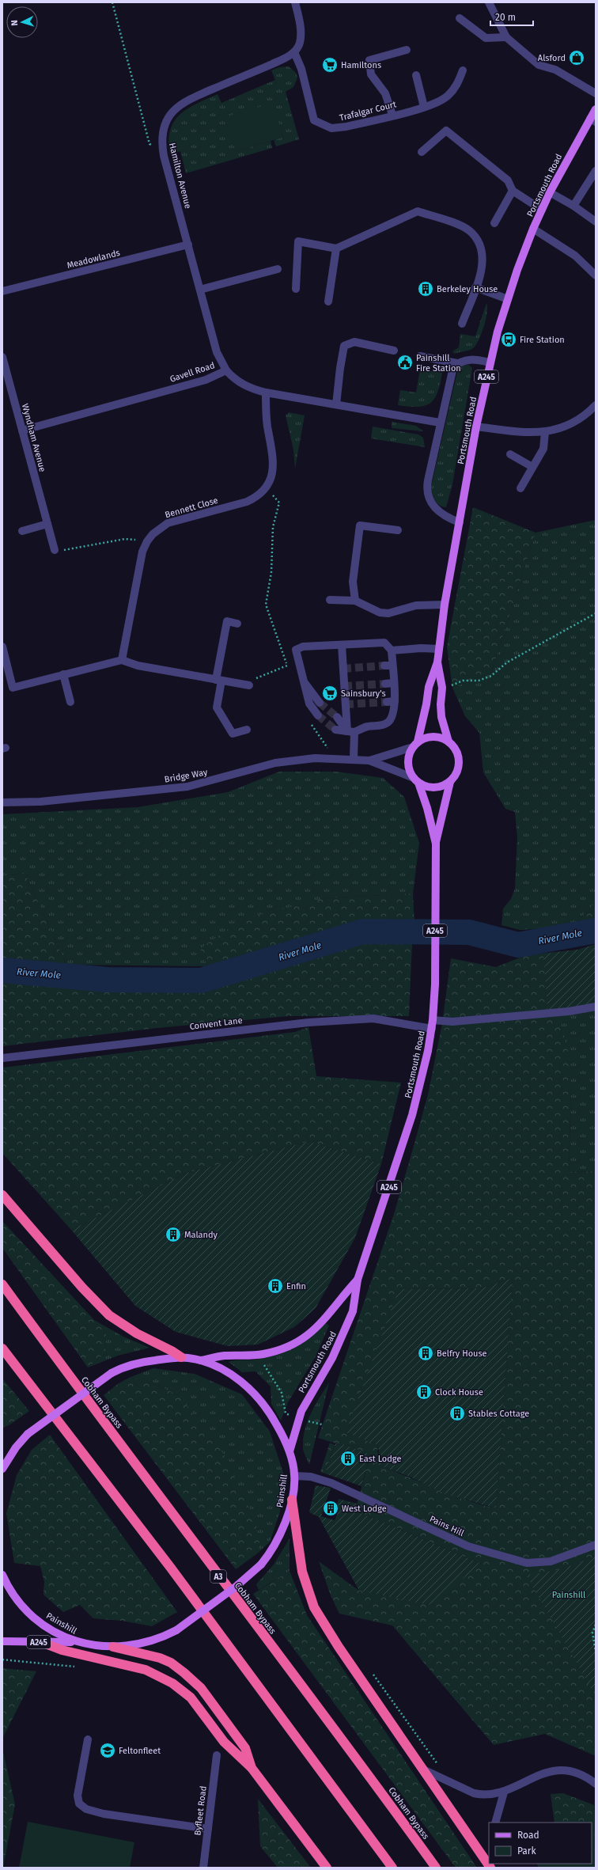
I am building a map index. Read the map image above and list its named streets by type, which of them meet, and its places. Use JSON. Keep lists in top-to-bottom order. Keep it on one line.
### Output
{"streets":{"highway":["Cobham Bypass","A3"],"main road":["Portsmouth Road","A245","Painshill"],"street":["Trafalgar Court","Hamilton Avenue","Meadowlands","Gavell Road","Wyndham Avenue","Bennett Close","Bridge Way","Convent Lane","Pains Hill","Byfleet Road"]},"crossings":[["Trafalgar Court","Hamilton Avenue"],["Hamilton Avenue","Meadowlands"],["Hamilton Avenue","Gavell Road"],["Portsmouth Road","Bridge Way"],["Portsmouth Road","Convent Lane"],["Portsmouth Road","Painshill"],["Gavell Road","Wyndham Avenue"],["Gavell Road","Bennett Close"],["A245","Painshill"],["Painshill","Pains Hill"]],"water":["River Mole"],"parks":["Painshill"],"places":{"shop":["Alsford"],"supermarket":["Hamiltons","Sainsbury's"],"building":["Berkeley House","Malandy","Enfin","Belfry House","Clock House","Stables Cottage","East Lodge","West Lodge"],"bus stop":["Fire Station"],"public building":["Painshill Fire Station"],"school or university":["Feltonfleet"]},"legend":["Road","Park"],"scale_bar":"20 m","north":"left"}
